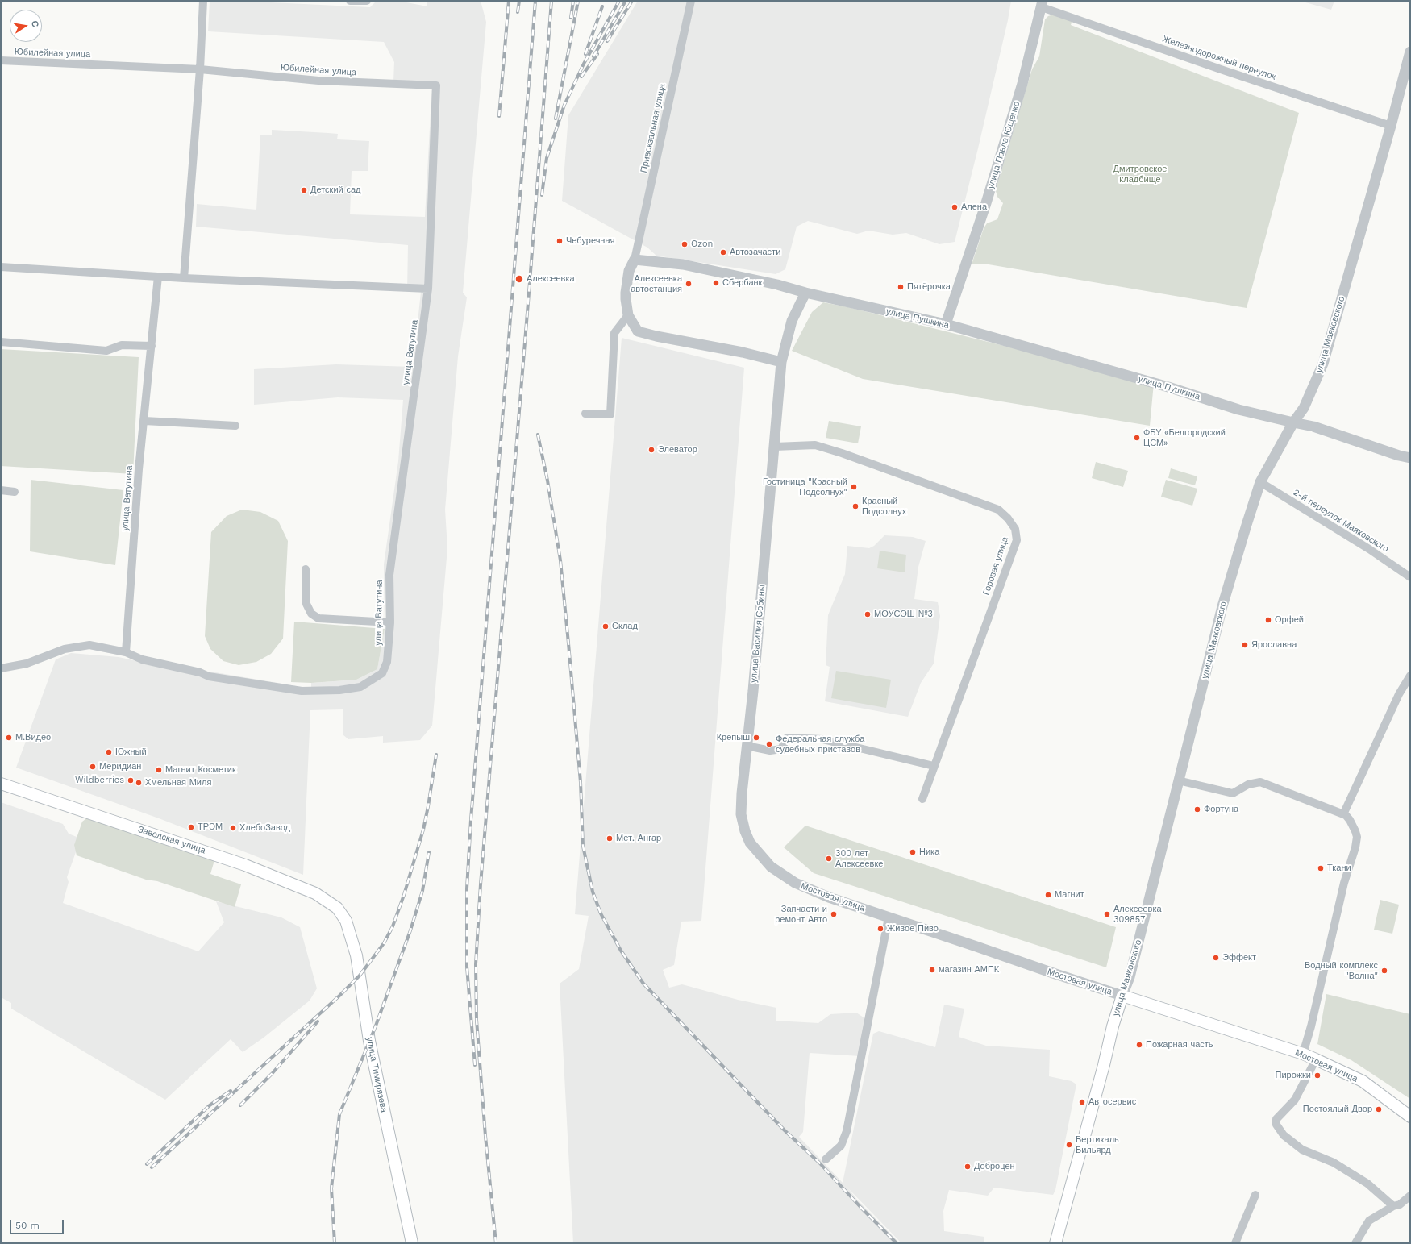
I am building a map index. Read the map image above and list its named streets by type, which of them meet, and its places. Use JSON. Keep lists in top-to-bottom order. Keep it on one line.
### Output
{"streets":{"main road":["улица Маяковского","Заводская улица","Мостовая улица","улица Тимирязева"],"street":["Юбилейная улица","Железнодорожный переулок","Привокзальная улица","улица Павла Ющенко","улица Пушкина","улица Ватутина","2-й переулок Маяковского","Горовая улица","улица Василия Собины"]},"crossings":[["Юбилейная улица","улица Ватутина"],["Железнодорожный переулок","улица Павла Ющенко"],["Железнодорожный переулок","улица Маяковского"],["Привокзальная улица","улица Пушкина"],["улица Павла Ющенко","улица Пушкина"],["улица Пушкина","улица Маяковского"],["улица Пушкина","улица Василия Собины"],["улица Маяковского","2-й переулок Маяковского"],["улица Маяковского","Мостовая улица"],["Горовая улица","улица Василия Собины"],["улица Василия Собины","Мостовая улица"],["Заводская улица","улица Тимирязева"]],"parks":["Дмитровское кладбище"],"places":["Детский сад","Алена","Чебуречная","Ozon","Автозачасти","Алексеевка","Сбербанк","Алексеевка автостанция","Пятёрочка","ФБУ «Белгородский ЦСМ»","Элеватор","Гостиница \"Красный Подсолнух\"","Красный Подсолнух","МОУСОШ №3","Орфей","Склад","Ярославна","М.Видео","Крепыш","Федеральная служба судебных приставов","Южный","Меридиан","Магнит Косметик","Wildberries","Хмельная Миля","Фортуна","ТРЭМ","ХлебоЗавод","Мет. Ангар","Ника","300 лет Алексеевке","Ткани","Магнит","Запчасти и ремонт Авто","Алексеевка 309857","Живое Пиво","Эффект","магазин АМПК","Водный комплекс \"Волна\"","Пожарная часть","Пирожки","Автосервис","Постоялый Двор","Вертикаль Бильярд","Доброцен"],"scale_bar":"50 m","north":"right"}
